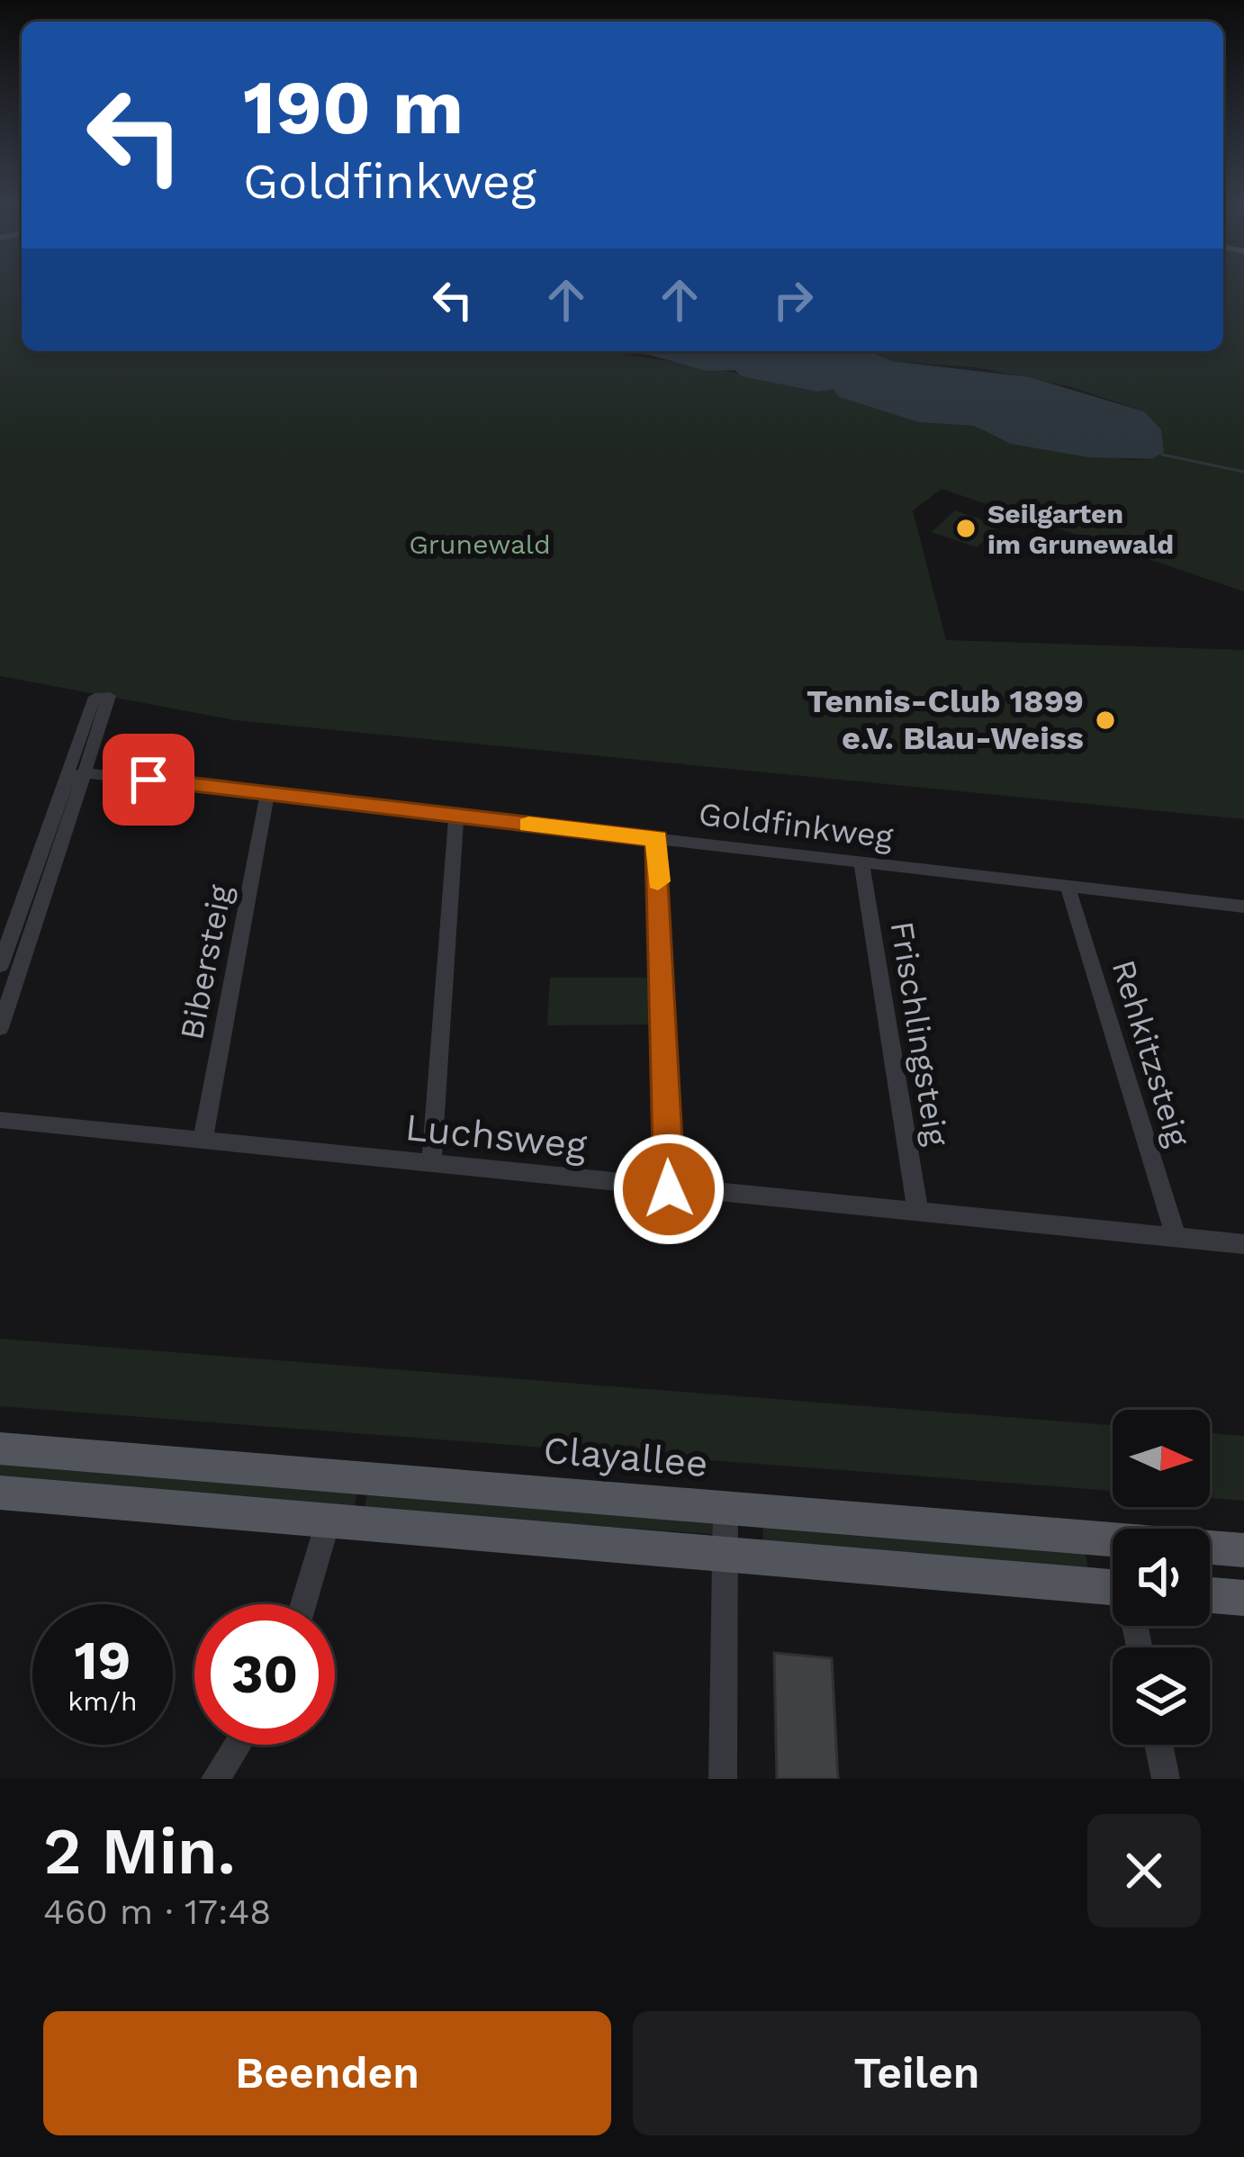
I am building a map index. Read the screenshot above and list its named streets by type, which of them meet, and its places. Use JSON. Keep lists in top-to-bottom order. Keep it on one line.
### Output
{"streets":{"main road":["Clayallee"],"street":["Goldfinkweg","Bibersteig","Frischlingsteig","Rehkitzsteig","Luchsweg"]},"crossings":[["Goldfinkweg","Bibersteig"],["Goldfinkweg","Frischlingsteig"],["Goldfinkweg","Rehkitzsteig"],["Bibersteig","Luchsweg"],["Frischlingsteig","Luchsweg"],["Rehkitzsteig","Luchsweg"]],"parks":["Grunewald"],"places":["Seilgarten im Grunewald","Tennis-Club 1899 e.V. Blau-Weiss"],"north":"right","page":{"turn":["190 m","Goldfinkweg"],"speed":"19 km/h","limit":"30","heading":["2 Min.","460 m · 17:48"],"buttons":["Beenden","Teilen"]}}
